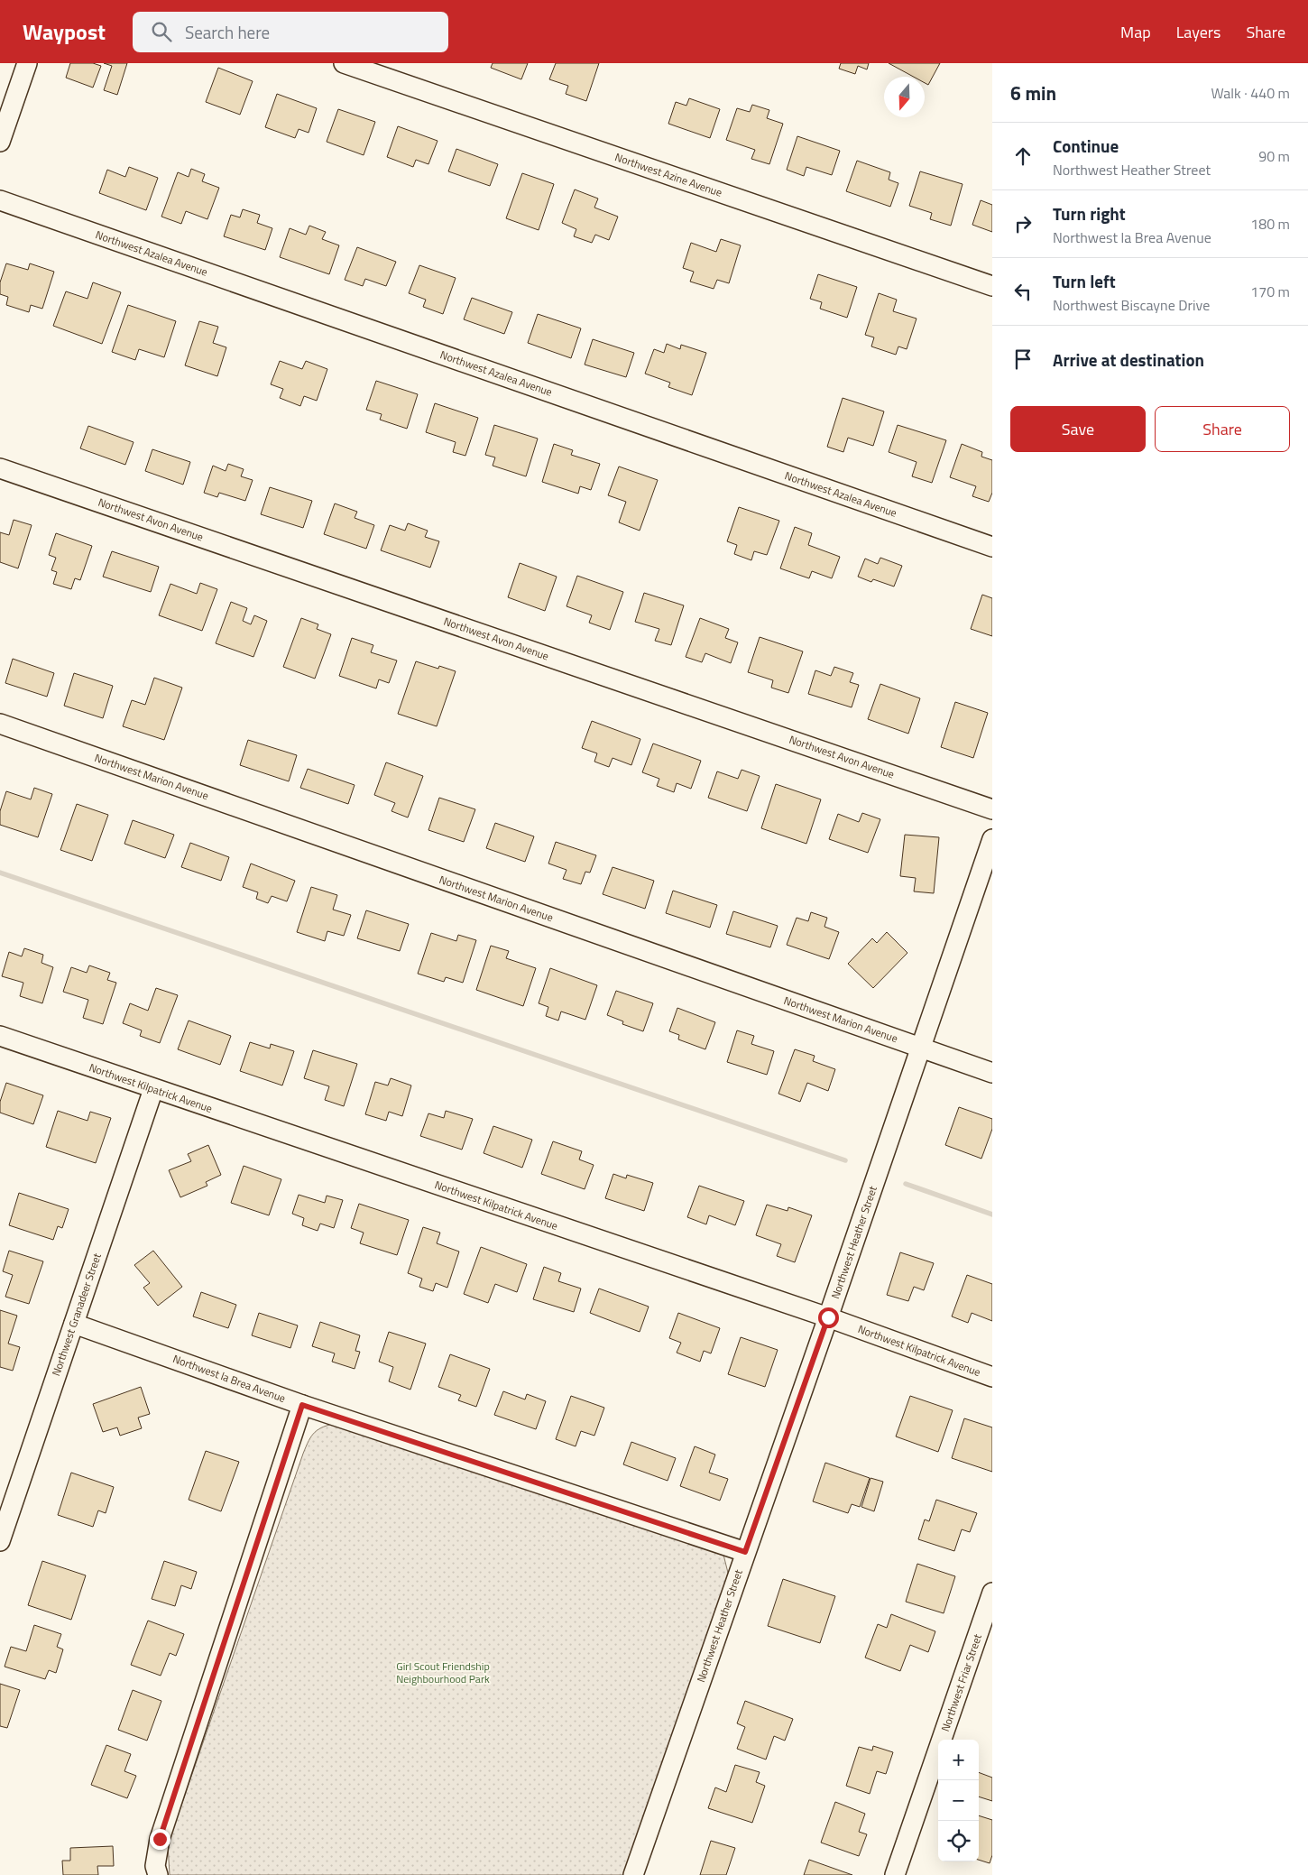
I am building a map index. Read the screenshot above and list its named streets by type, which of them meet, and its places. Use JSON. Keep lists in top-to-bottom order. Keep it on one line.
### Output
{"streets":{"street":["Northwest Azine Avenue","Northwest Azalea Avenue","Northwest Avon Avenue","Northwest Marion Avenue","Northwest Kilpatrick Avenue","Northwest Heather Street","Northwest Granadeer Street","Northwest la Brea Avenue","Northwest Friar Street"]},"crossings":[["Northwest Marion Avenue","Northwest Heather Street"],["Northwest Kilpatrick Avenue","Northwest Heather Street"],["Northwest Kilpatrick Avenue","Northwest Granadeer Street"],["Northwest Heather Street","Northwest la Brea Avenue"],["Northwest Granadeer Street","Northwest la Brea Avenue"]],"parks":["Girl Scout Friendship Neighbourhood Park"],"north":"bottom","page":{"header":"Waypost","search":"Search here","nav":["Map","Layers","Share"],"heading":["6 min","Walk · 440 m"],"list":[["Continue","Northwest Heather Street","90 m"],["Turn right","Northwest la Brea Avenue","180 m"],["Turn left","Northwest Biscayne Drive","170 m"],"Arrive at destination"],"buttons":["Save","Share"],"map_buttons":["+","−"]}}
